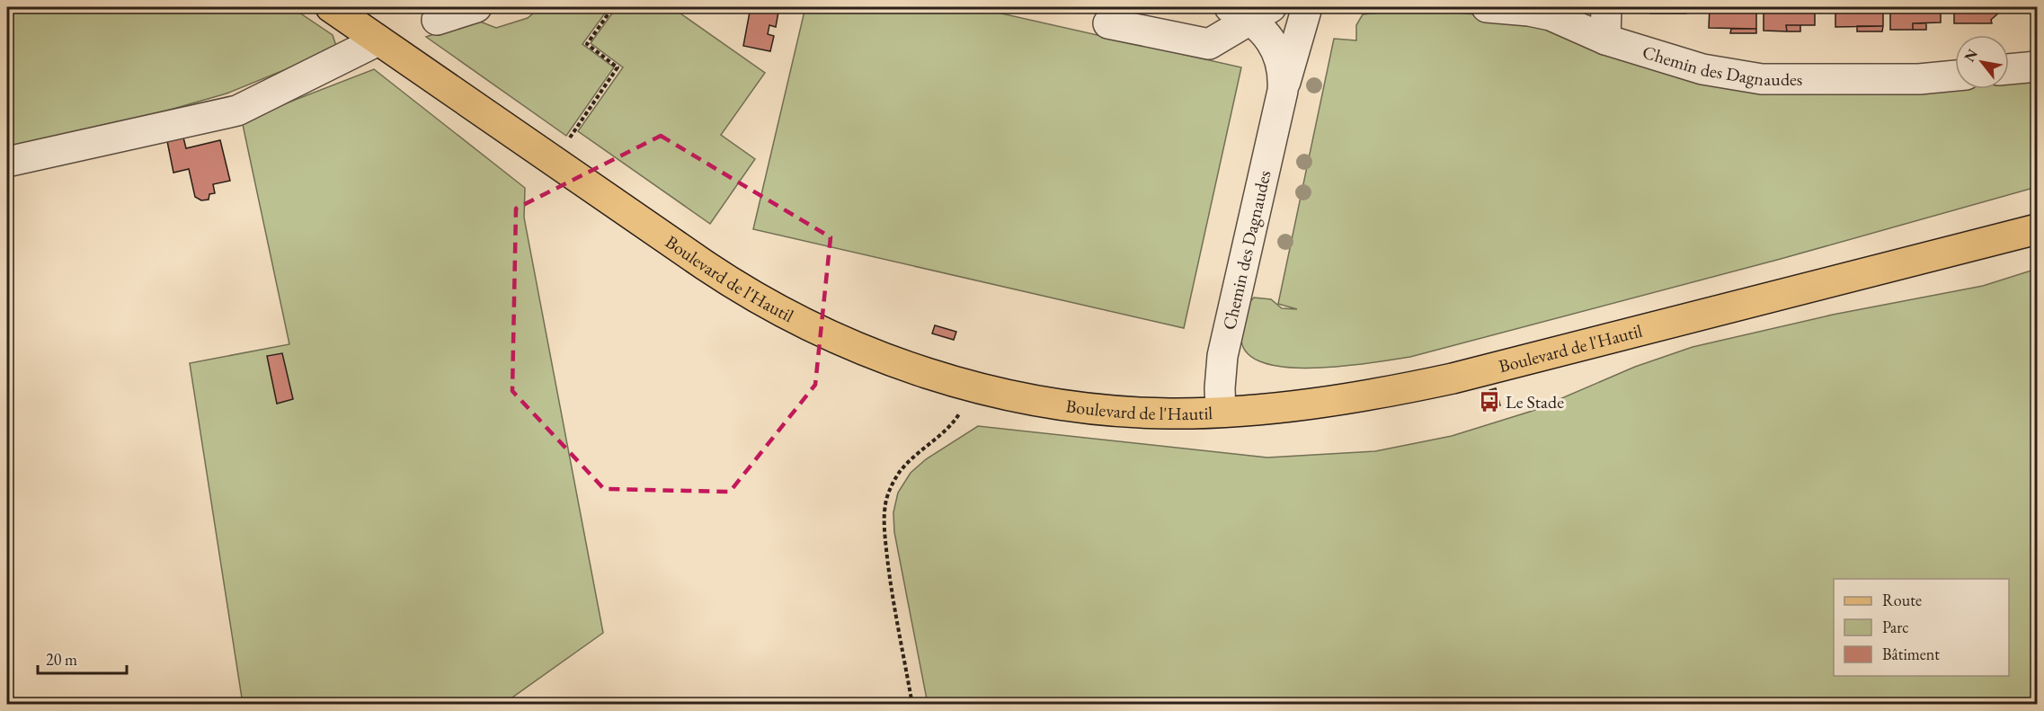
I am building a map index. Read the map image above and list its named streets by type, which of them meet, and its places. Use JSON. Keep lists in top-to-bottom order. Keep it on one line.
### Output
{"streets":{"main road":["Boulevard de l'Hautil"],"street":["Chemin des Dagnaudes"]},"crossings":[["Chemin des Dagnaudes","Boulevard de l'Hautil"]],"places":{"bus stop":["Le Stade"]},"legend":["Route","Parc","Bâtiment"],"scale_bar":"20 m","north":"top left"}
